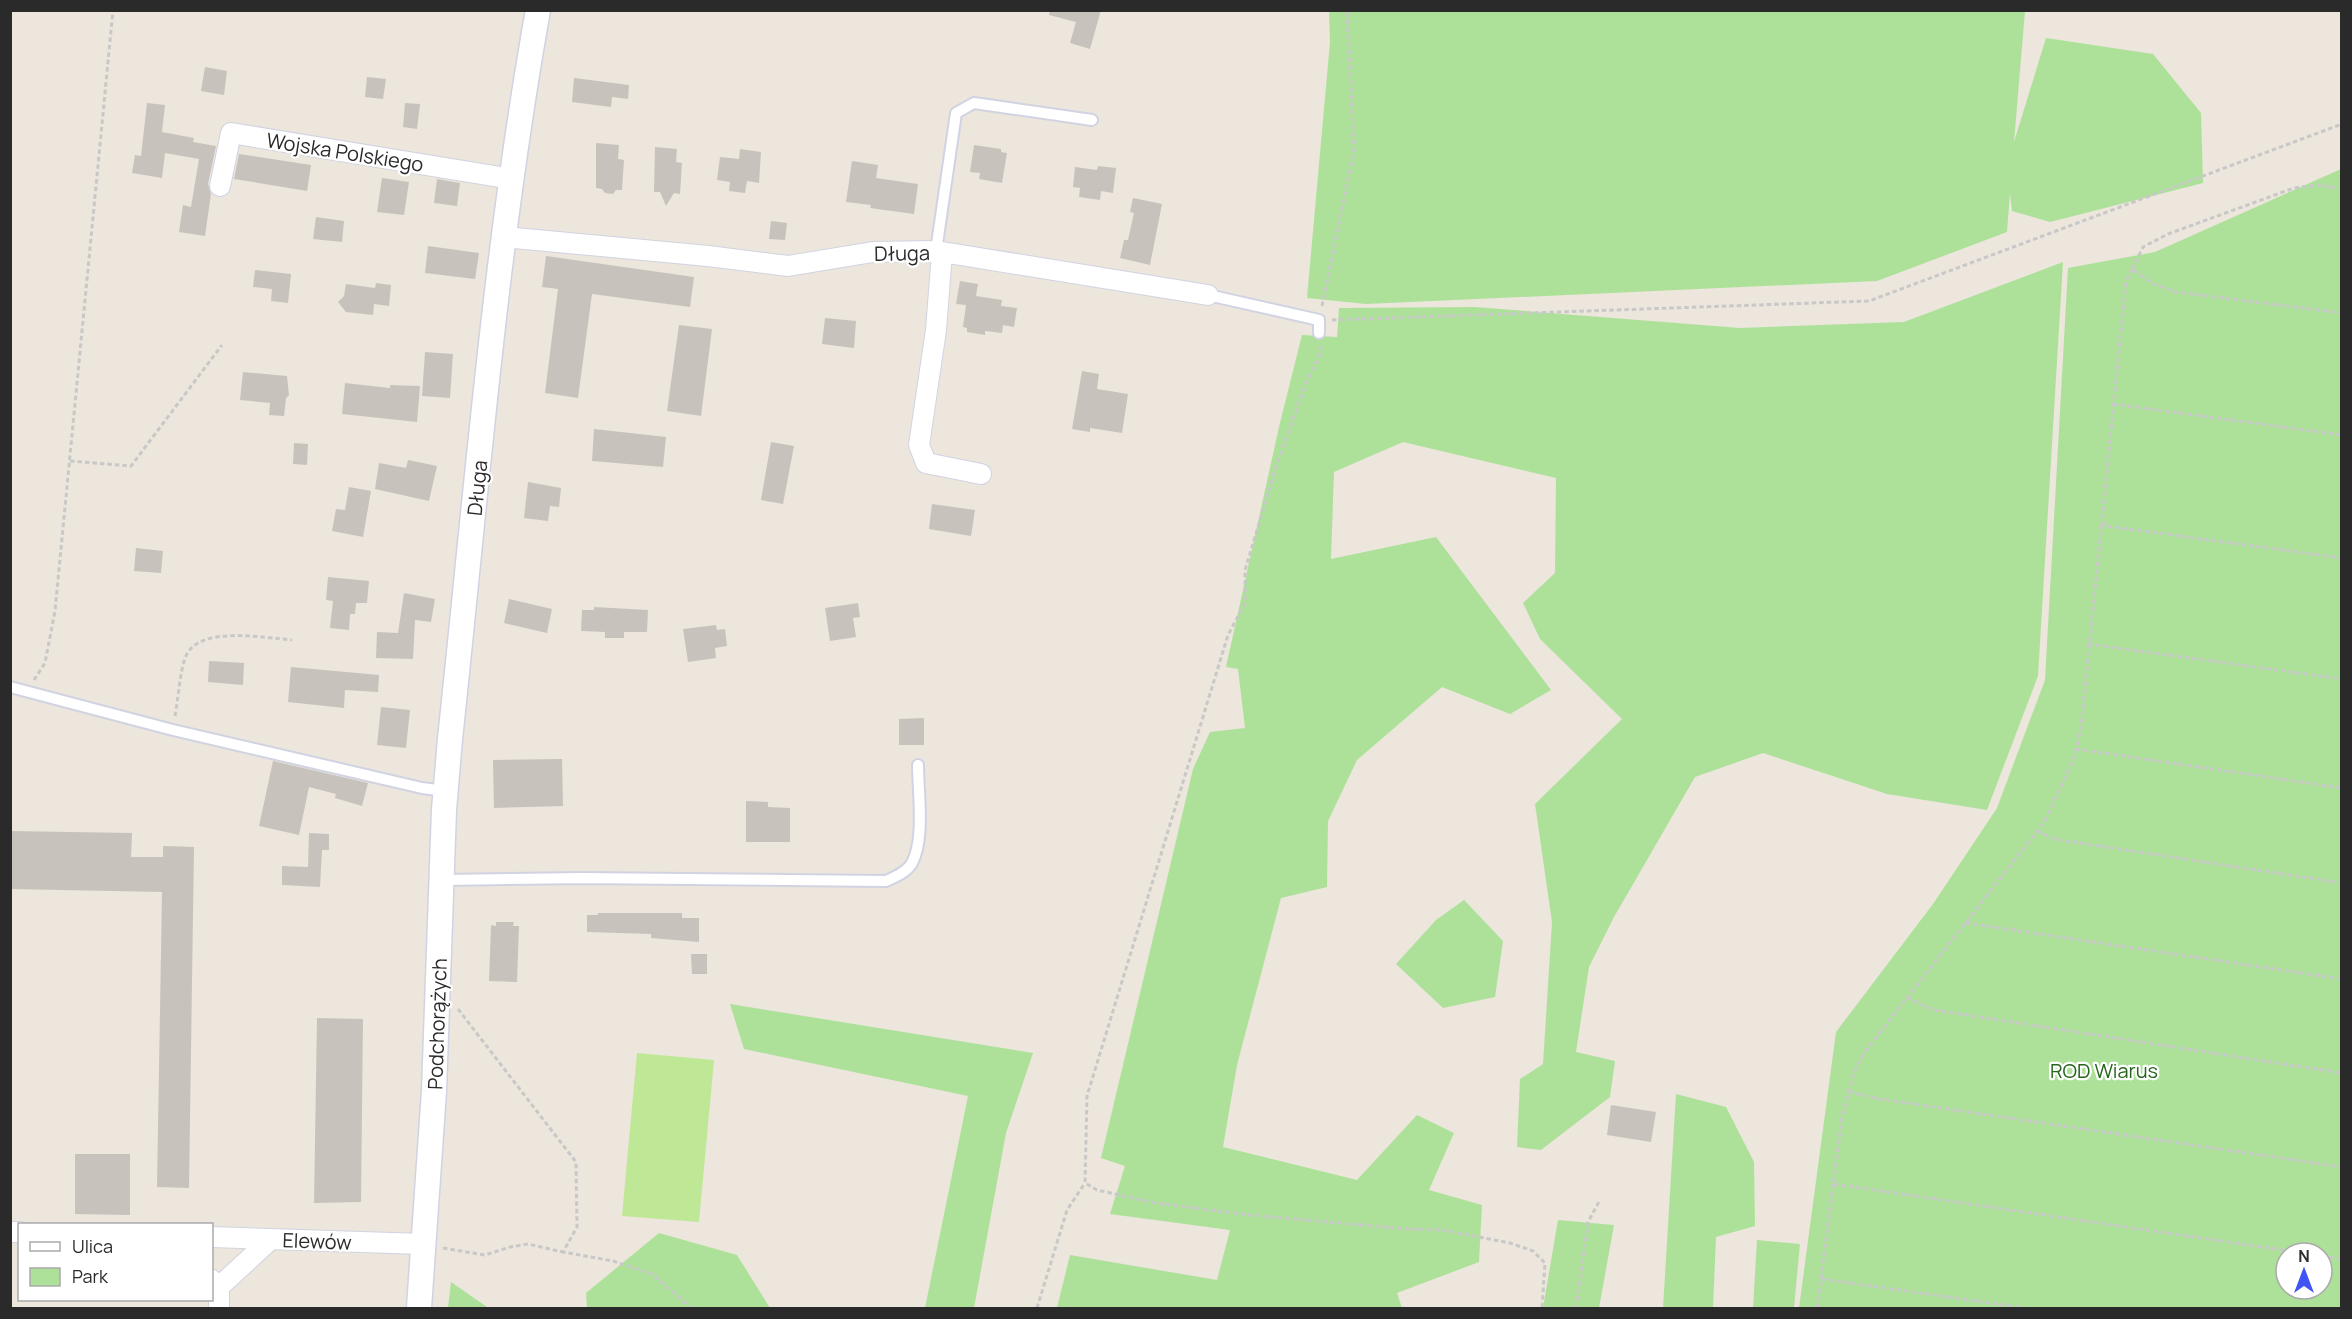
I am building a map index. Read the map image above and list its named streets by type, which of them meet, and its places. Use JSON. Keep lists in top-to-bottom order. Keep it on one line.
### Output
{"streets":{"street":["Wojska Polskiego","Długa","Podchorążych","Elewów"]},"crossings":[["Wojska Polskiego","Długa"],["Długa","Podchorążych"],["Podchorążych","Elewów"]],"parks":["ROD Wiarus"],"legend":["Ulica","Park"],"north":"top"}
